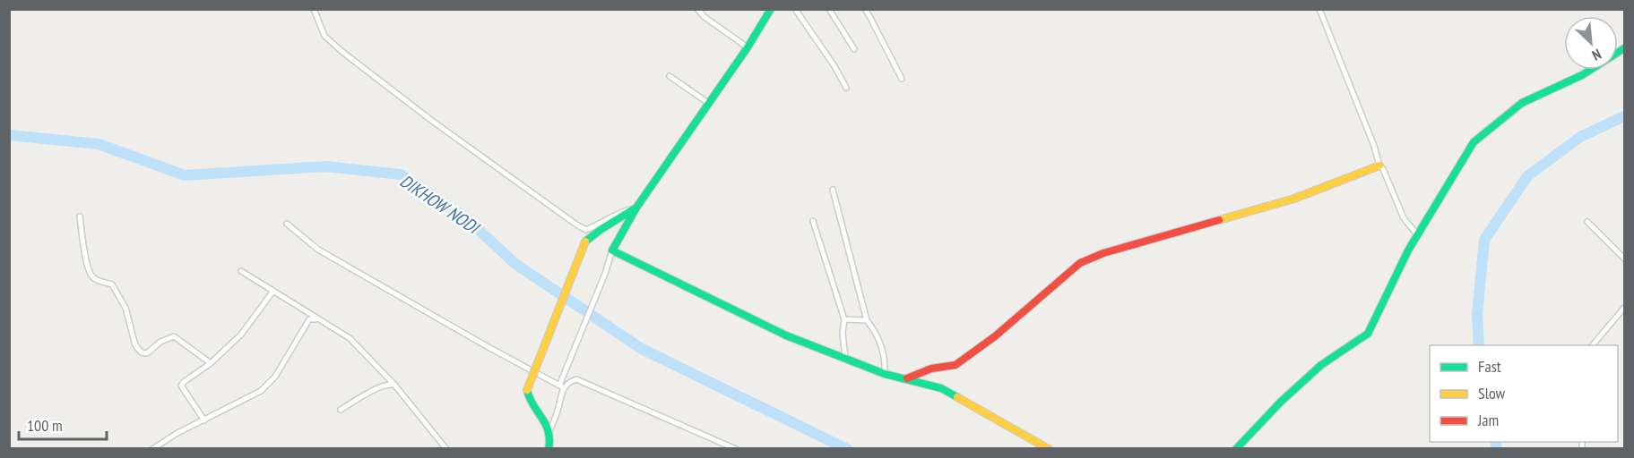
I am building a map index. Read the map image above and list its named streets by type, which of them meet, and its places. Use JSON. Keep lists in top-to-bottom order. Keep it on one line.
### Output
{"water":["DIKHOW NODI"],"legend":["Fast","Slow","Jam"],"scale_bar":"100 m","north":"bottom right"}
